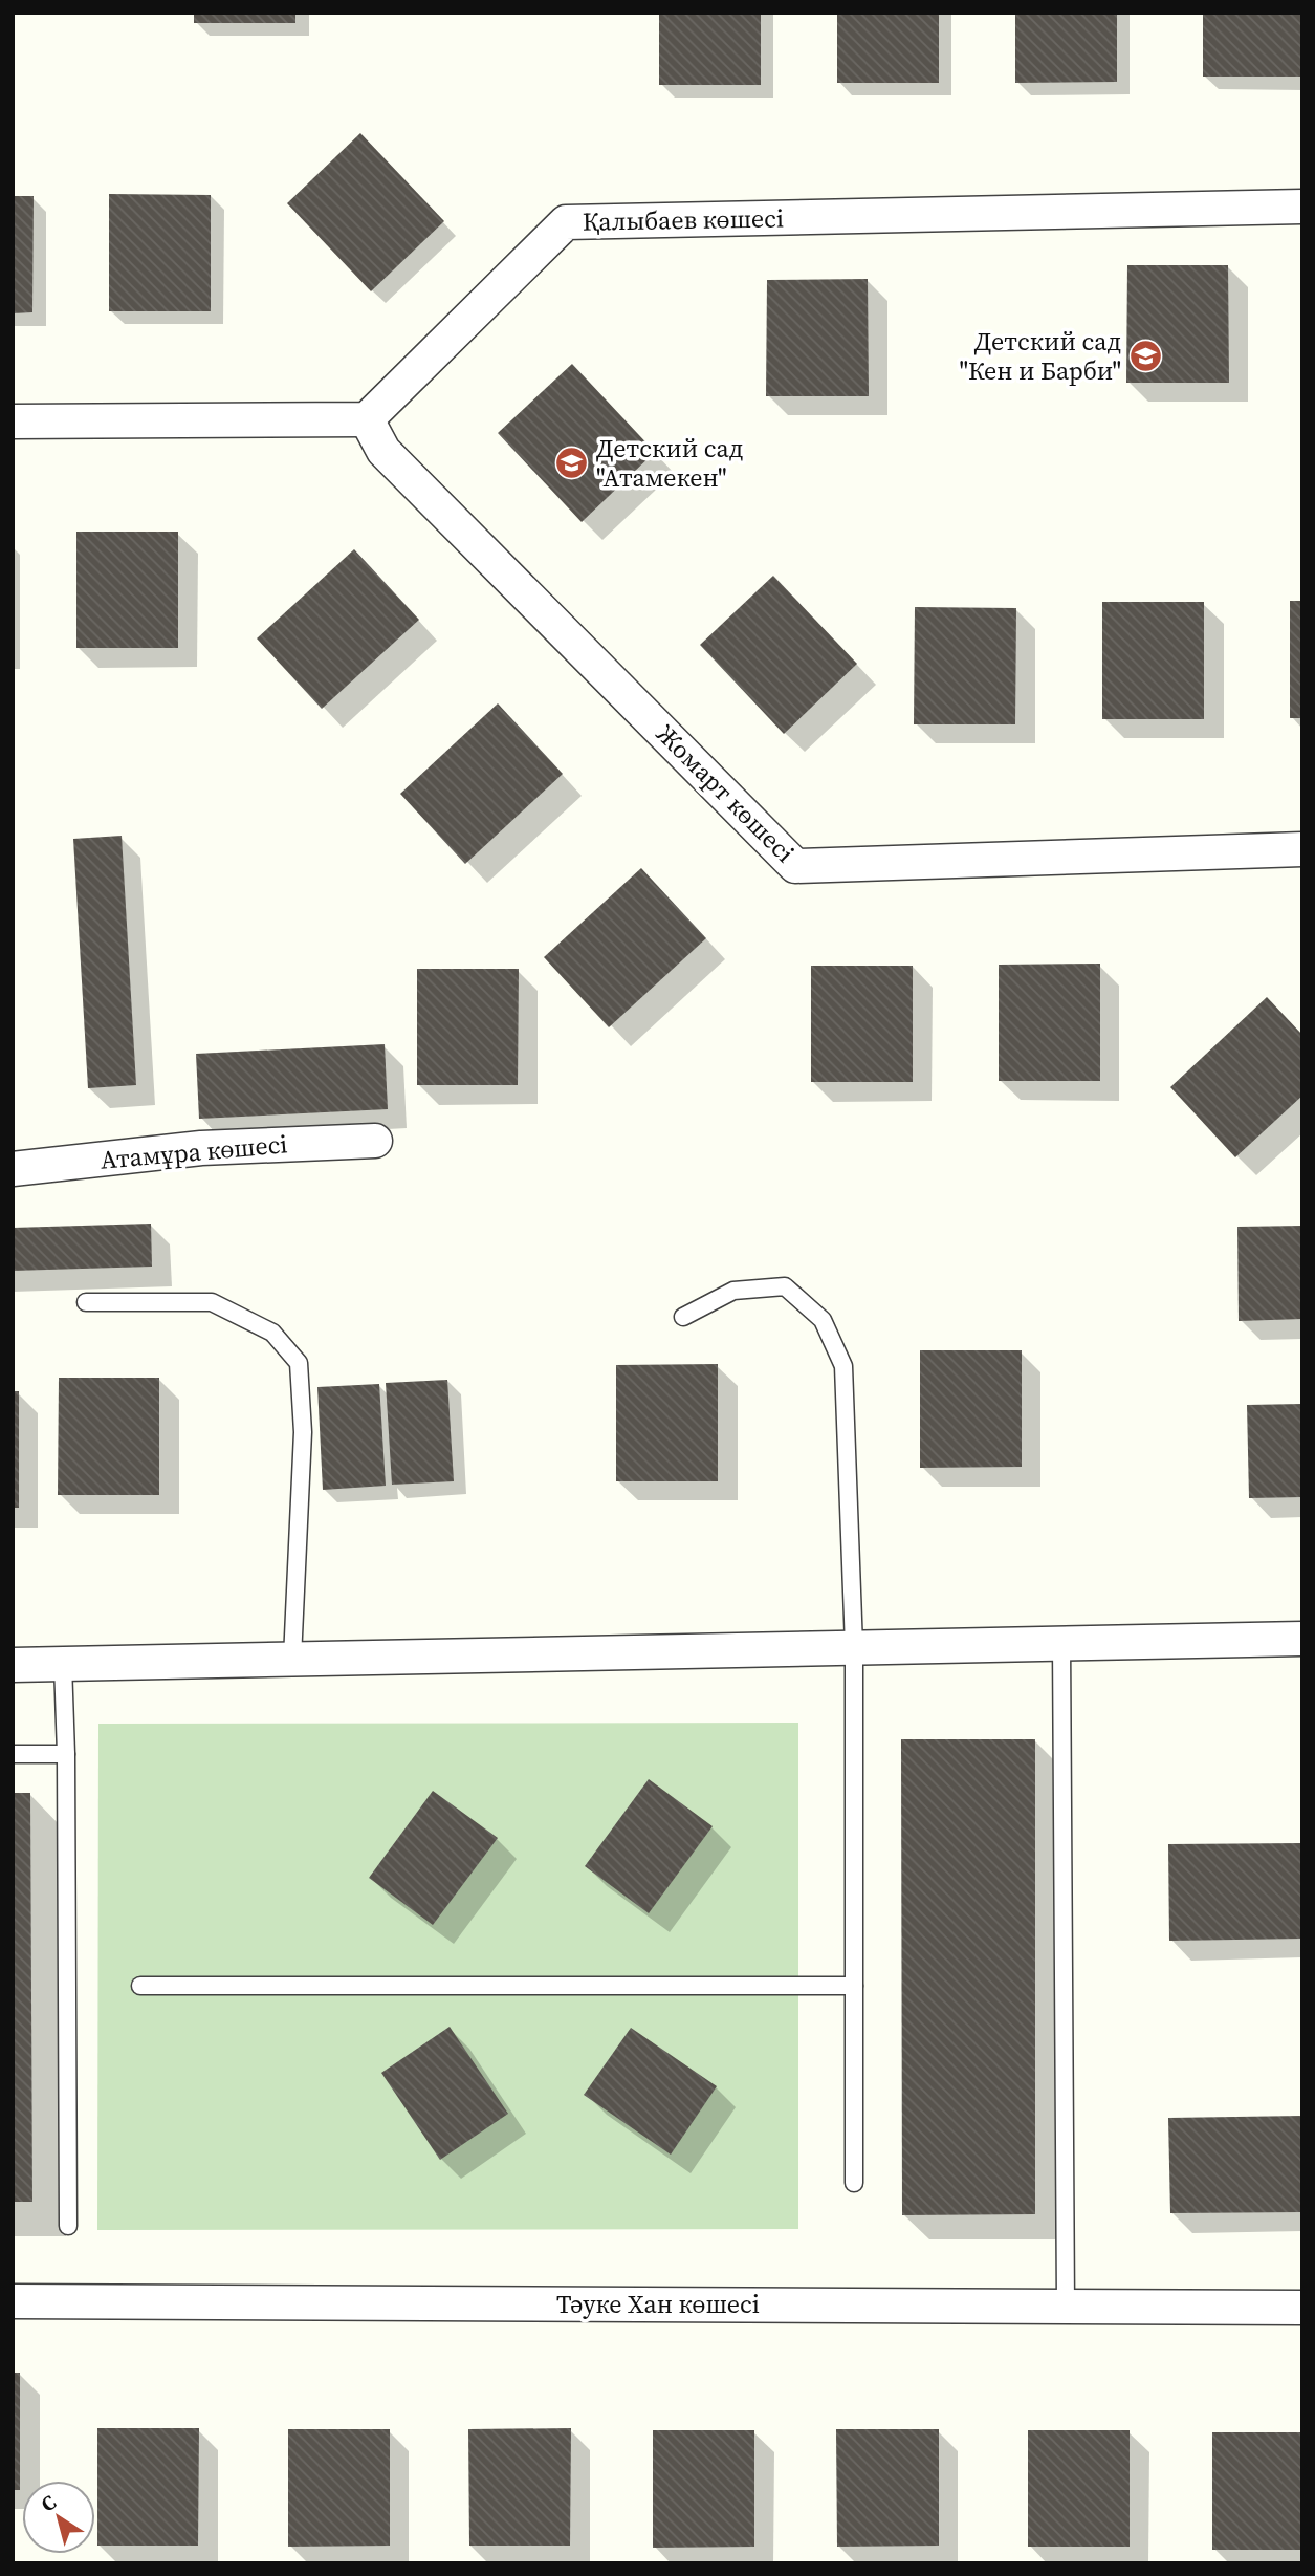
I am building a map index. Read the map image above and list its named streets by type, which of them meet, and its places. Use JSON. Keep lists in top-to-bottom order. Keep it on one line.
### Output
{"streets":{"street":["Қалыбаев көшесі","Жомарт көшесі","Атамұра көшесі","Тәуке Хан көшесі"]},"crossings":[["Қалыбаев көшесі","Жомарт көшесі"]],"places":{"school or university":["Детский сад \"Кен и Барби\"","Детский сад \"Атамекен\""]},"north":"top left"}
